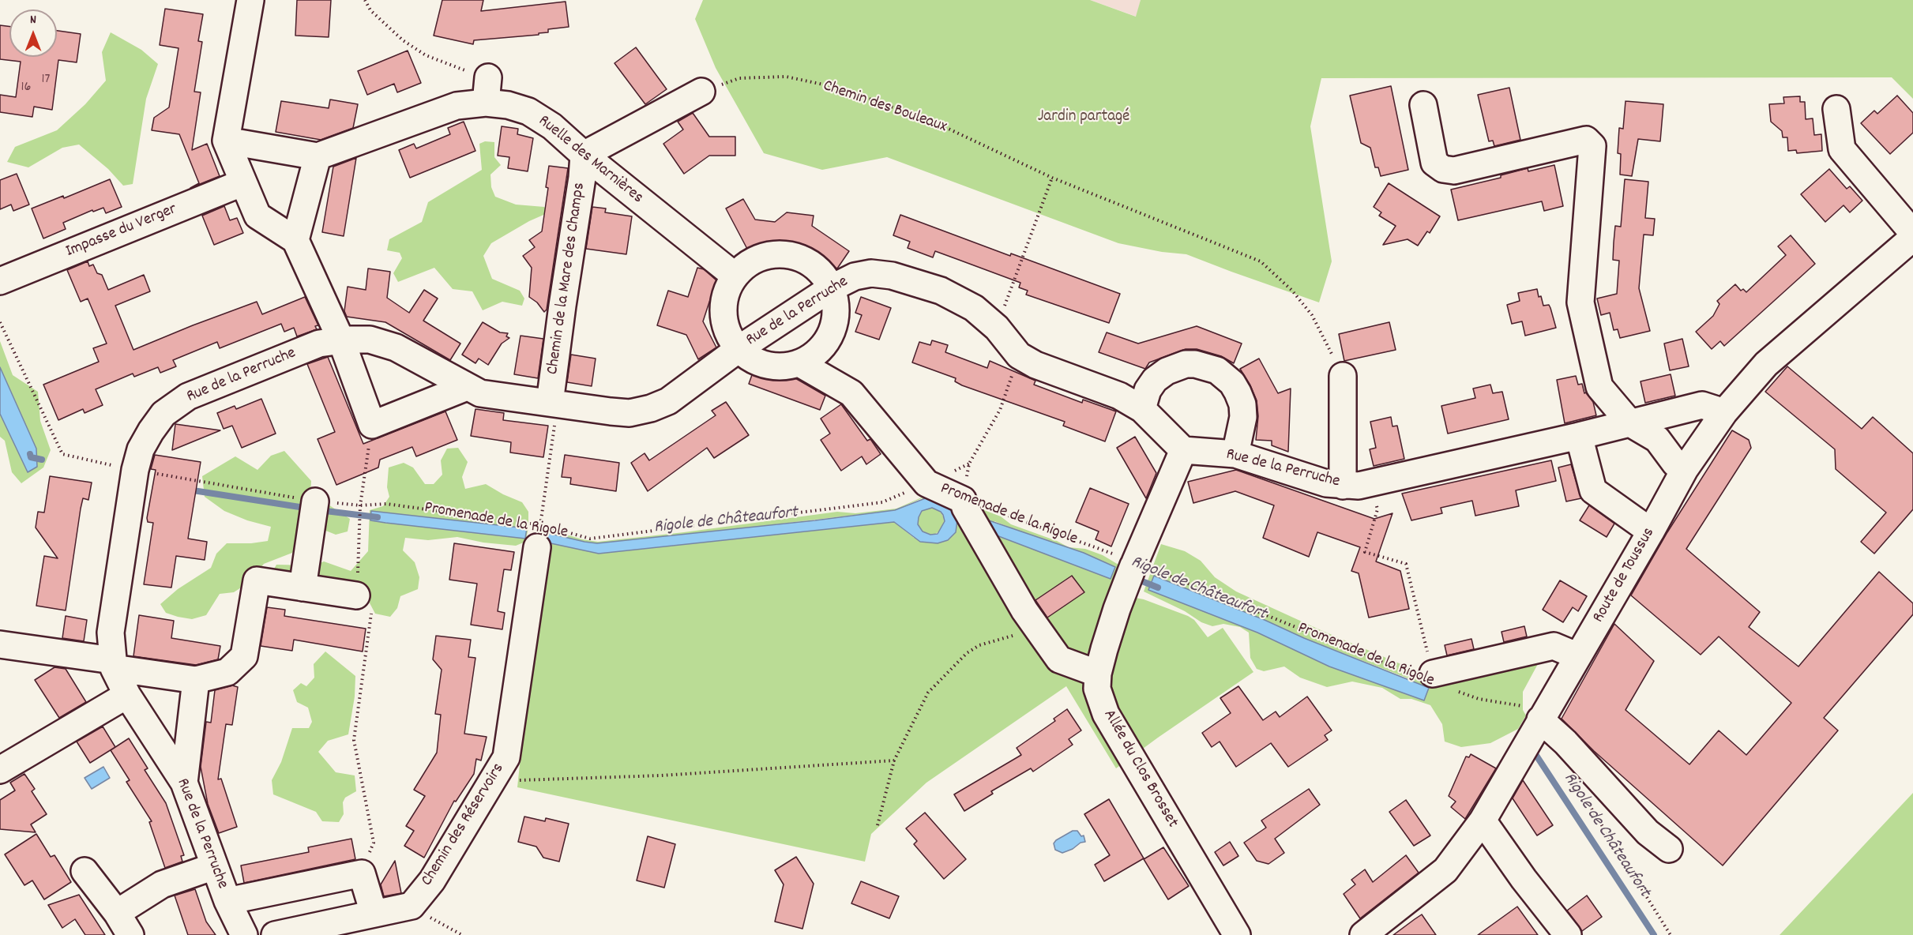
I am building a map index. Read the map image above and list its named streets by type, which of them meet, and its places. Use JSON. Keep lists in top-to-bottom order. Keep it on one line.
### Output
{"streets":{"street":["Ruelle des Marnières","Impasse du Verger","Chemin de la Mare des Champs","Rue de la Perruche","Promenade de la Rigole","Route de Toussus","Allée du Clos Brosset","Chemin des Réservoirs"],"path":["Chemin des Bouleaux"]},"crossings":[["Ruelle des Marnières","Chemin de la Mare des Champs"],["Chemin de la Mare des Champs","Rue de la Perruche"],["Rue de la Perruche","Promenade de la Rigole"],["Rue de la Perruche","Route de Toussus"],["Rue de la Perruche","Allée du Clos Brosset"],["Promenade de la Rigole","Route de Toussus"],["Promenade de la Rigole","Allée du Clos Brosset"],["Promenade de la Rigole","Chemin des Réservoirs"]],"water":["Rigole de Châteaufort"],"parks":["Jardin partagé"],"house_numbers":["17","16"],"north":"top"}
